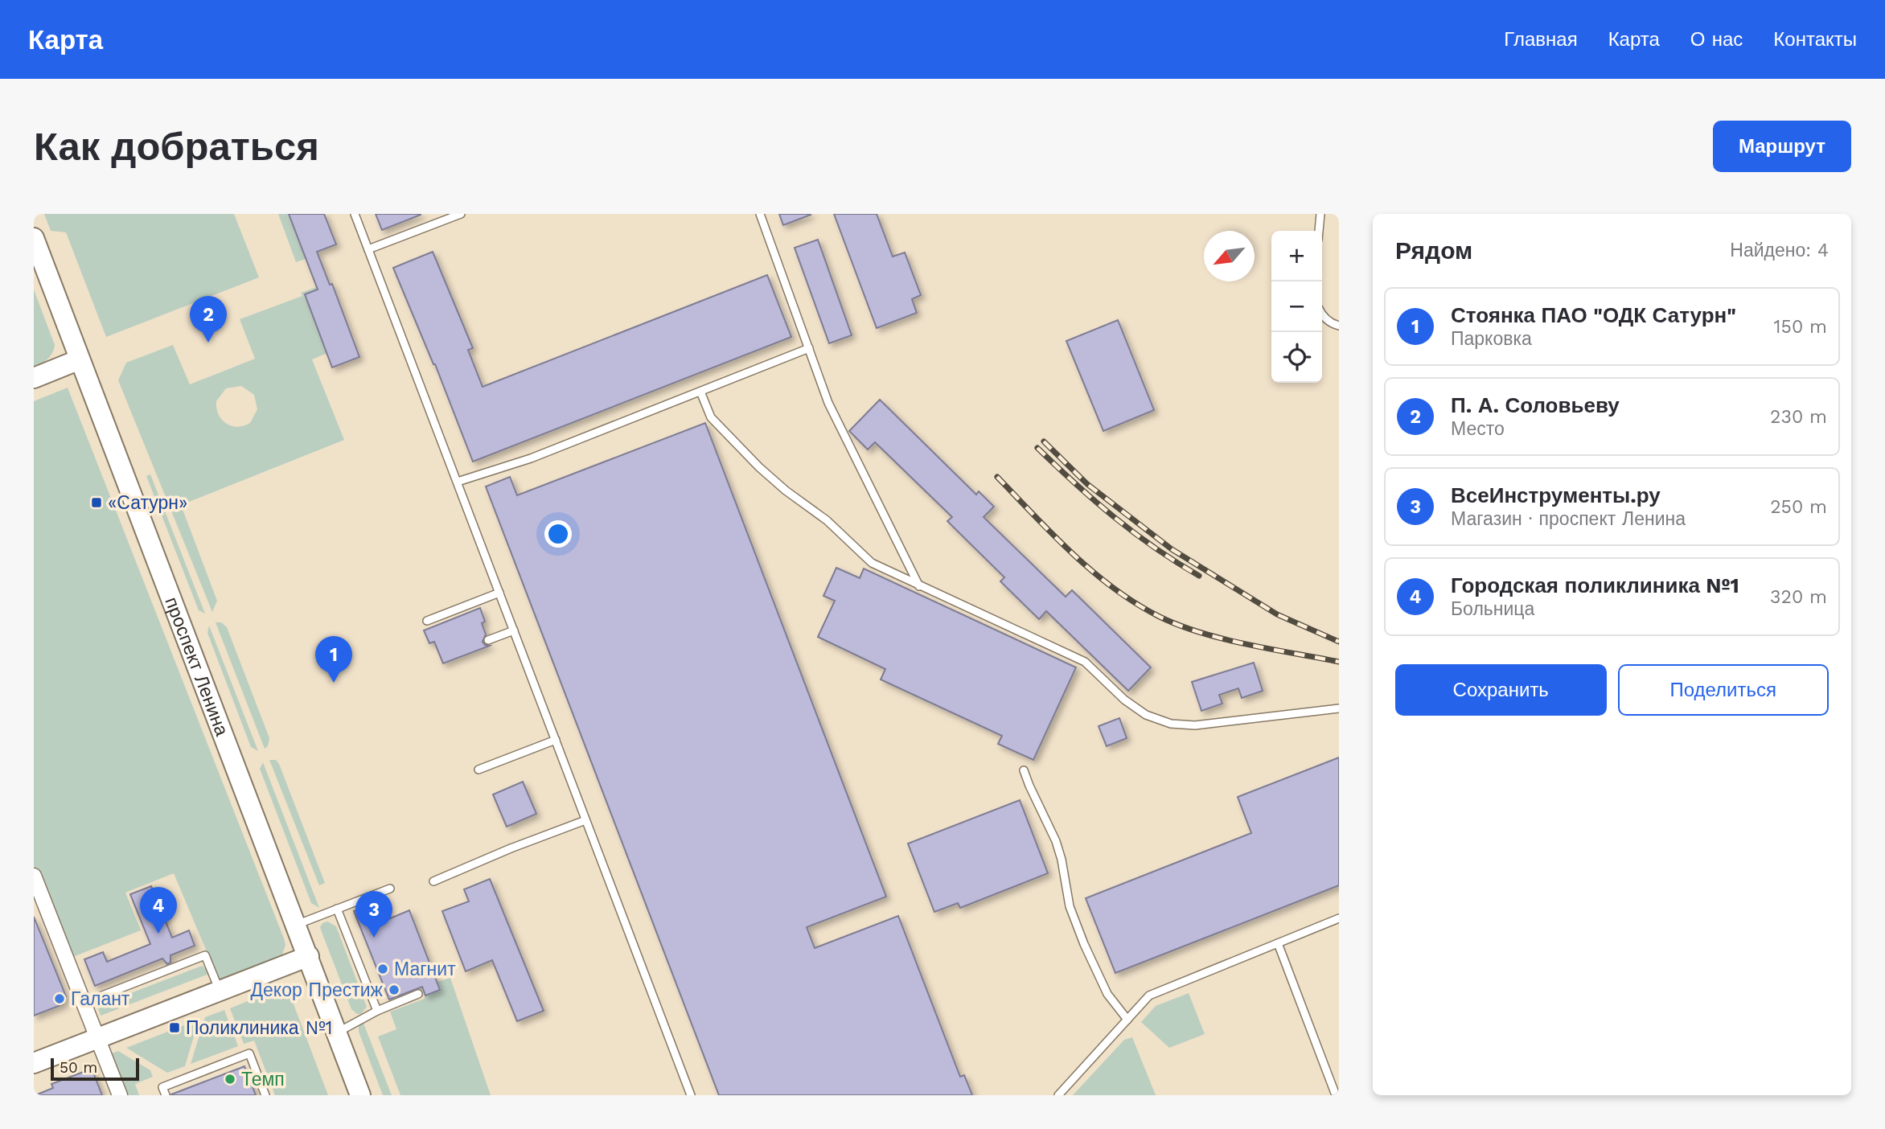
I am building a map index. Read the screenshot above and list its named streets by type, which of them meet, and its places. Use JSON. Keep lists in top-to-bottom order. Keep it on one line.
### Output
{"streets":{"main road":["проспект Ленина"]},"places":{"transit":["«Сатурн»","Поликлиника №1"],"other":["Магнит","Декор Престиж","Галант","Темп"]},"scale_bar":"50 m","north":"bottom left","page":{"header":"Карта","nav":["Главная","Карта","О нас","Контакты"],"buttons":["Маршрут",["Сохранить","Поделиться"]],"title":"Как добраться","heading":["Рядом","Найдено: 4"],"map_buttons":["+","−"],"list":[{"mark":"1","name":"Стоянка ПАО \"ОДК Сатурн\"","note":"Парковка","value":"150 m"},{"mark":"2","name":"П. А. Соловьеву","note":"Место","value":"230 m"},{"mark":"3","name":"ВсеИнструменты.ру","note":"Магазин · проспект Ленина","value":"250 m"},{"mark":"4","name":"Городская поликлиника №1","note":"Больница","value":"320 m"}],"pins":["2","1","4","3"],"scale":"50 m"}}
